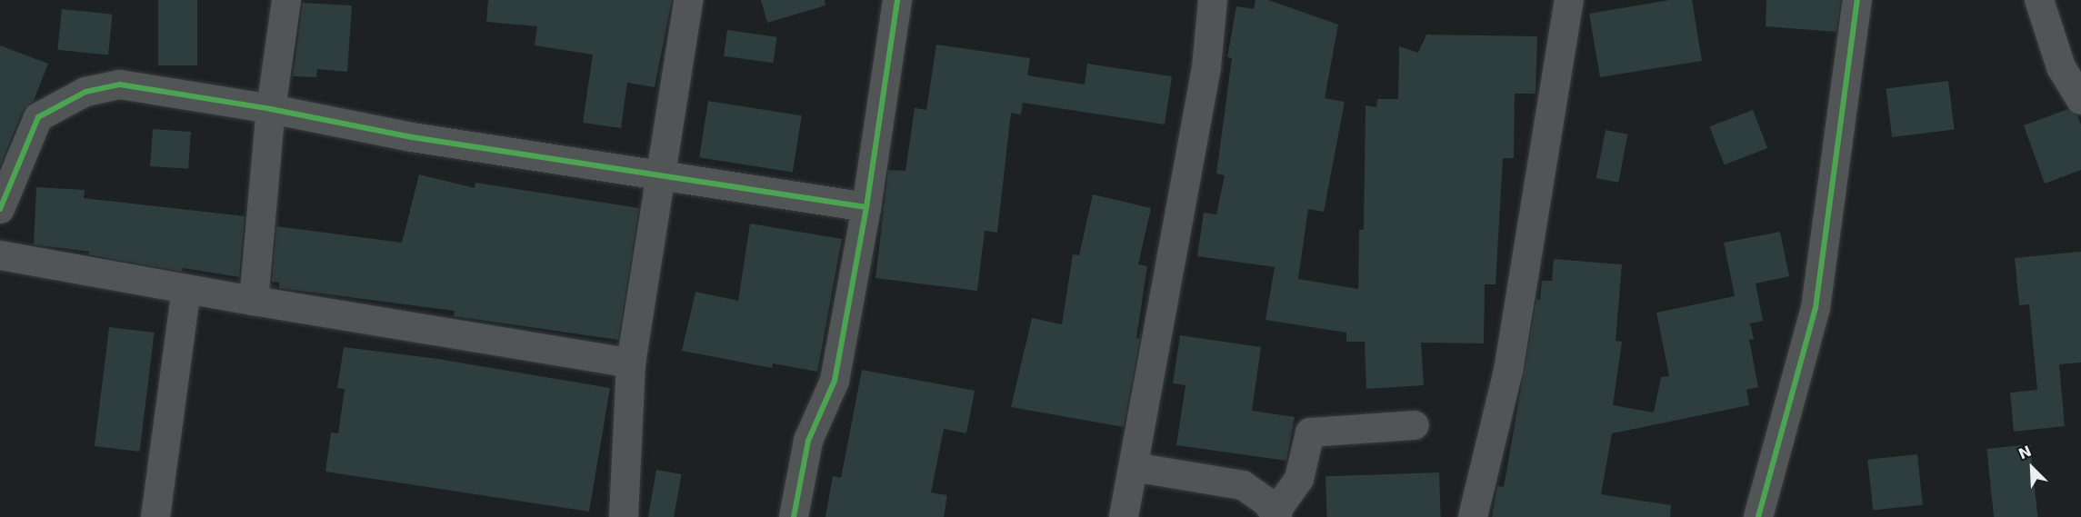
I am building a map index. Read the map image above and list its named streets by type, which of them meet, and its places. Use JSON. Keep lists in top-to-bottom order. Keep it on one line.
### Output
{"north":"top left"}
